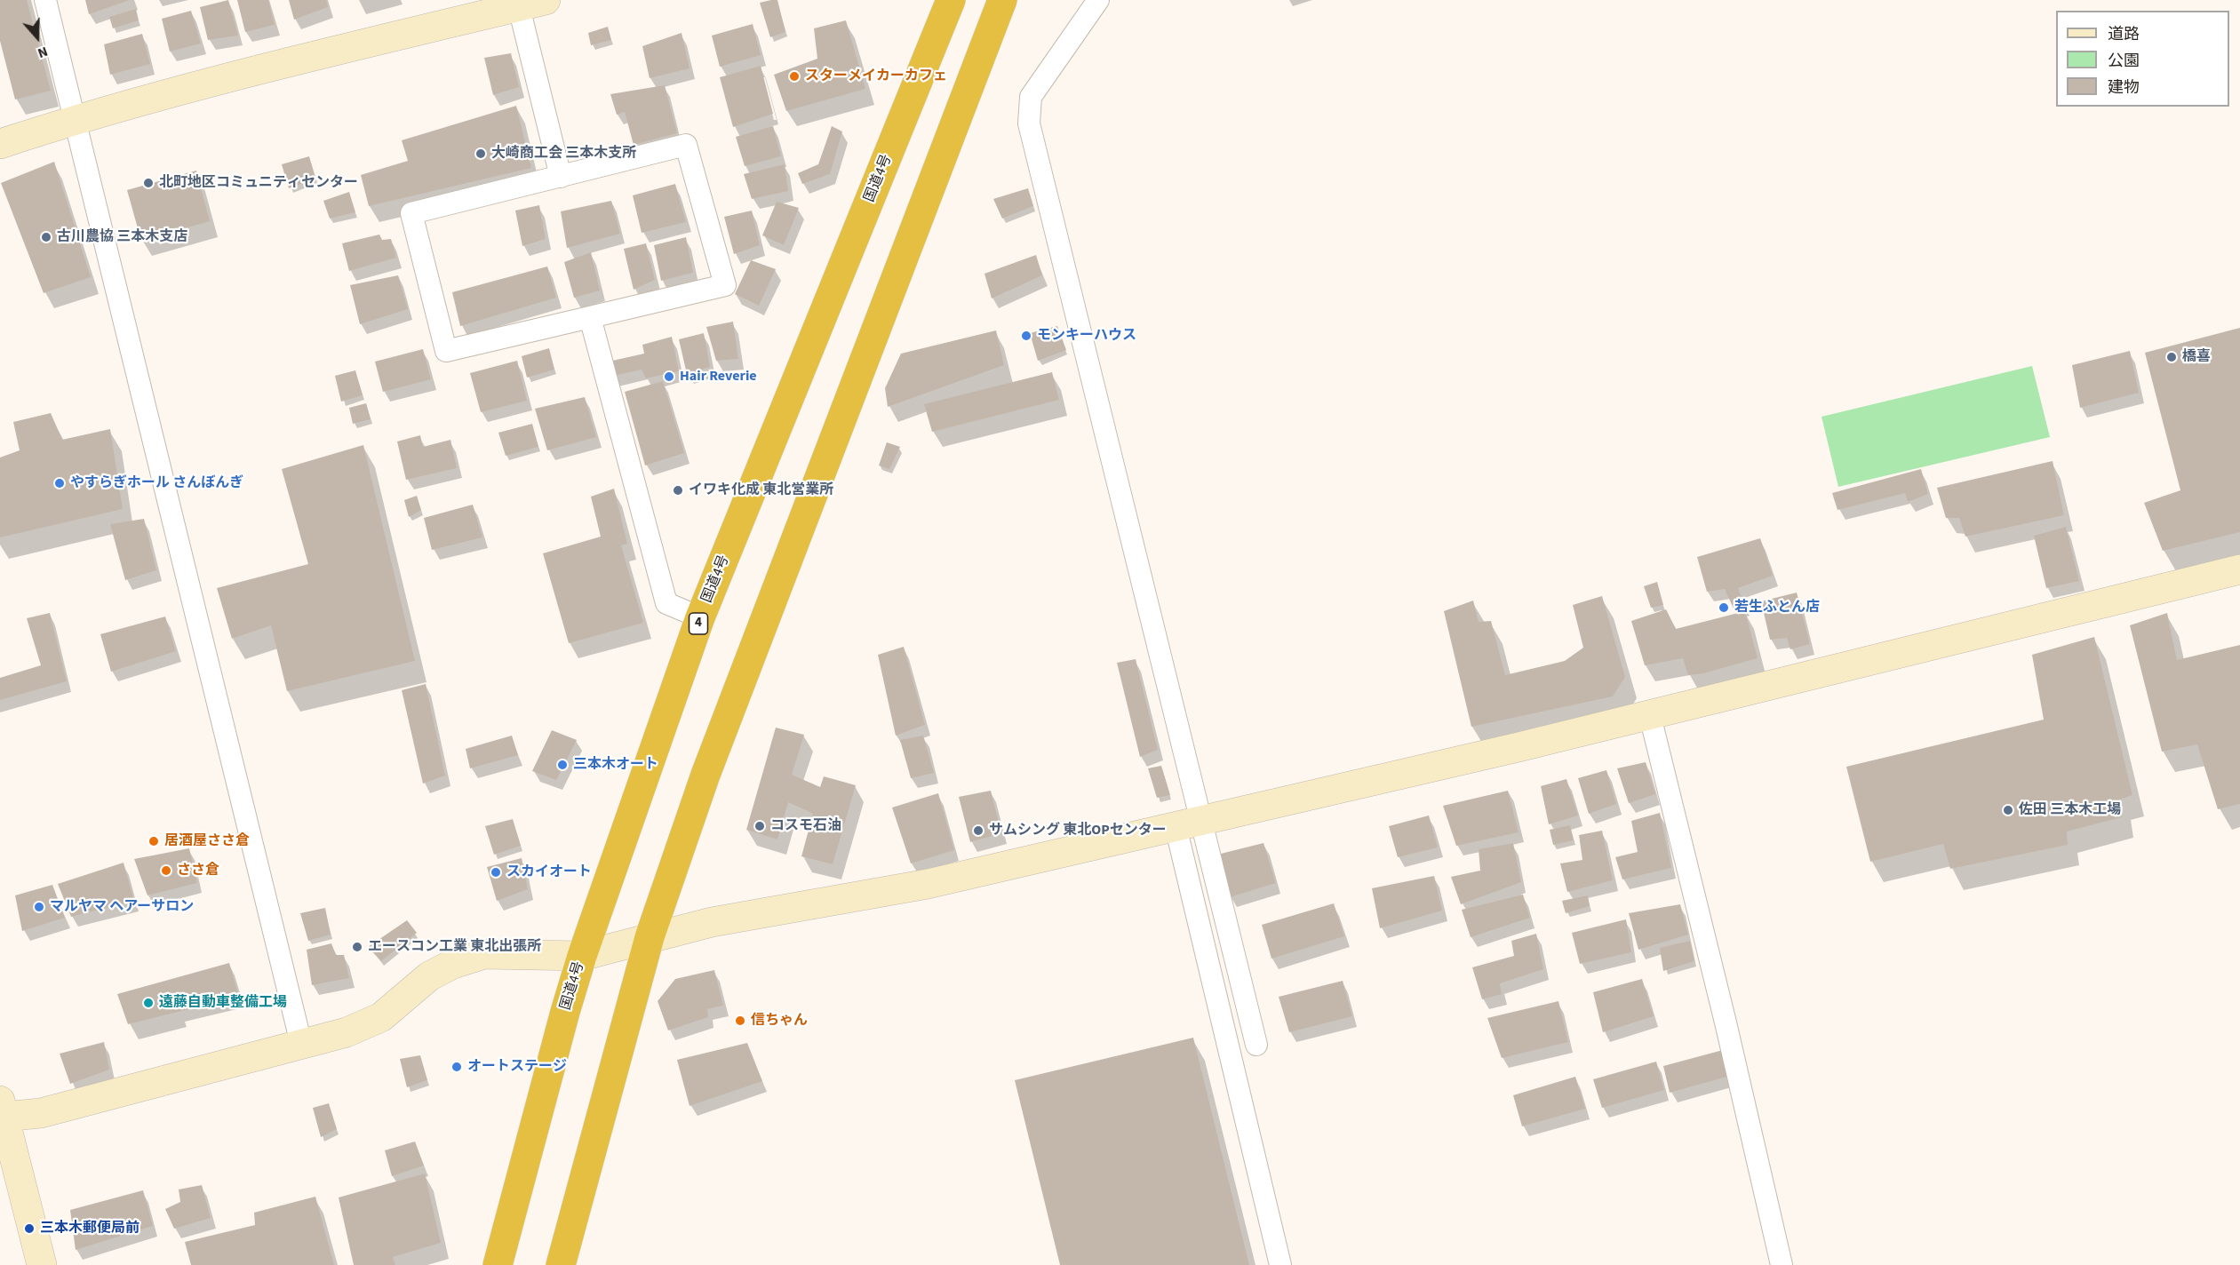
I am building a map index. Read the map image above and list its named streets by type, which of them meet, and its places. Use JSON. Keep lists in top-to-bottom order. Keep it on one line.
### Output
{"streets":{"highway":["国道4号","4"]},"places":["スターメイカーカフェ","大崎商工会 三本木支所","北町地区コミュニティセンター","古川農協 三本木支店","モンキーハウス","橋喜","Hair Reverie","やすらぎホール さんぼんぎ","イワキ化成 東北営業所","若生ふとん店","三本木オート","佐田 三本木工場","コスモ石油","サムシング 東北OPセンター","居酒屋ささ倉","ささ倉","スカイオート","マルヤマ ヘアーサロン","エースコン工業 東北出張所","遠藤自動車整備工場","信ちゃん","オートステージ","三本木郵便局前"],"legend":["道路","公園","建物"],"north":"bottom"}
